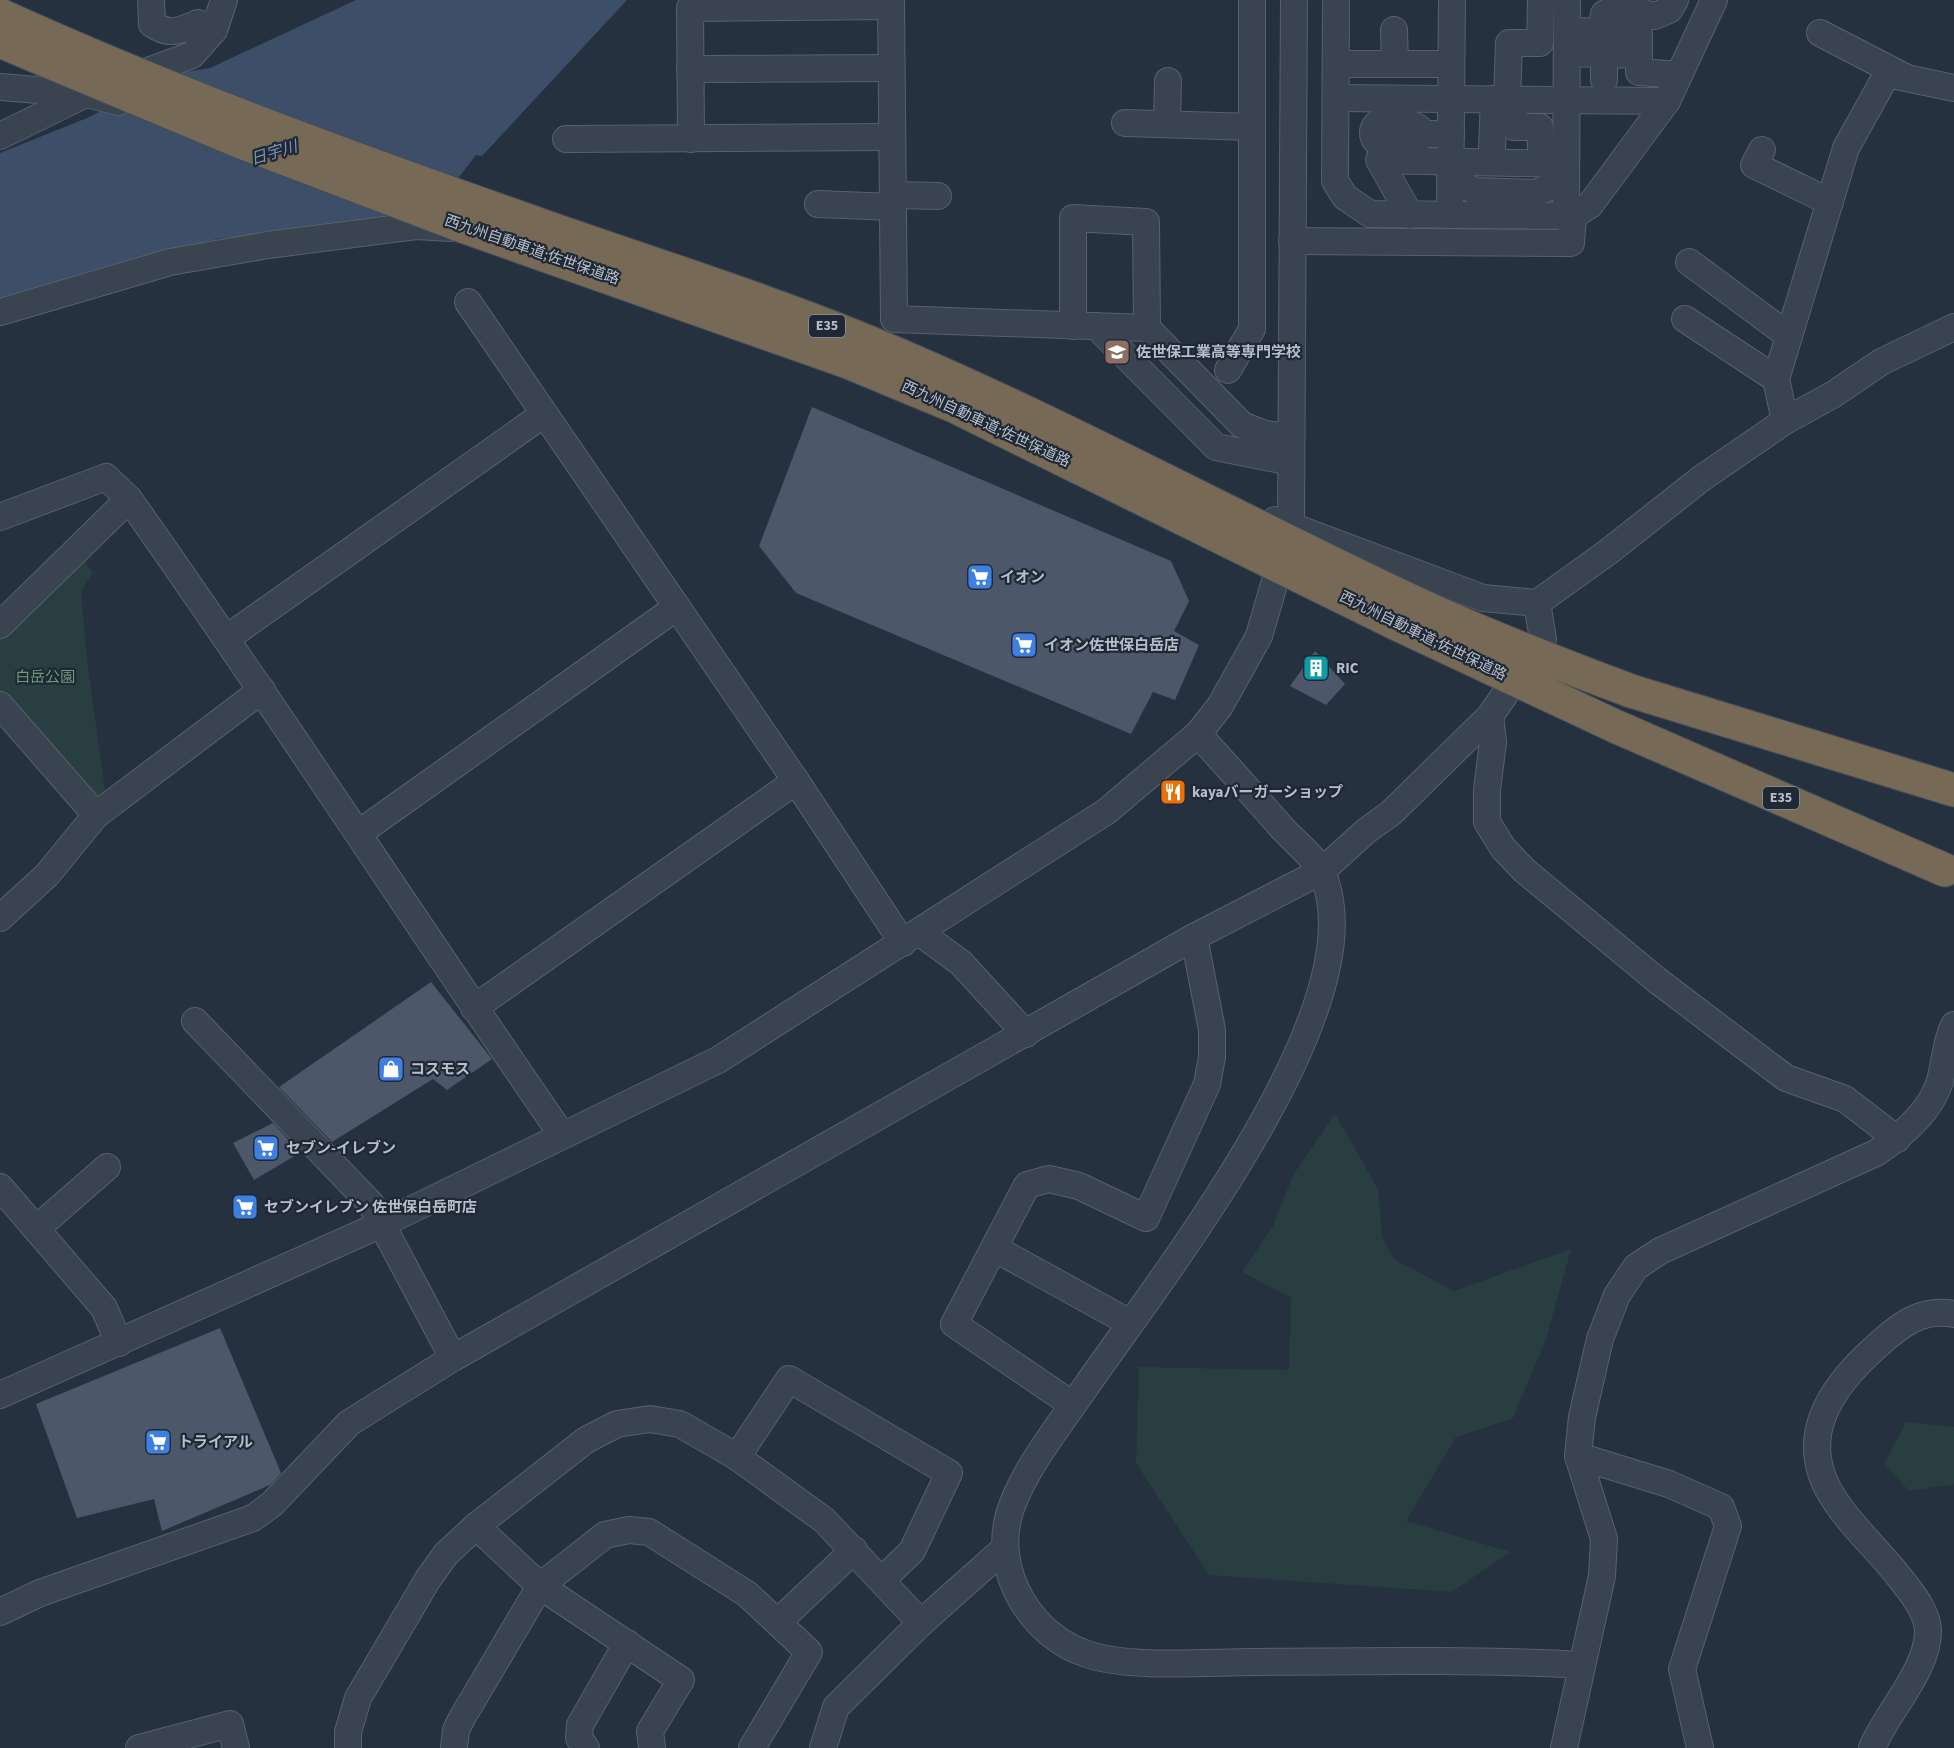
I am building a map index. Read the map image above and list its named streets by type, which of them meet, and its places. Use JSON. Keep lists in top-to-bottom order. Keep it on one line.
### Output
{"streets":{"highway":["西九州自動車道;佐世保道路","E35"]},"water":["日宇川"],"parks":["白岳公園"],"places":{"school or university":["佐世保工業高等専門学校"],"supermarket":["イオン","イオン佐世保白岳店","セブン-イレブン","セブンイレブン 佐世保白岳町店","トライアル"],"building":["RIC"],"restaurant":["kayaバーガーショップ"],"shop":["コスモス"]}}
